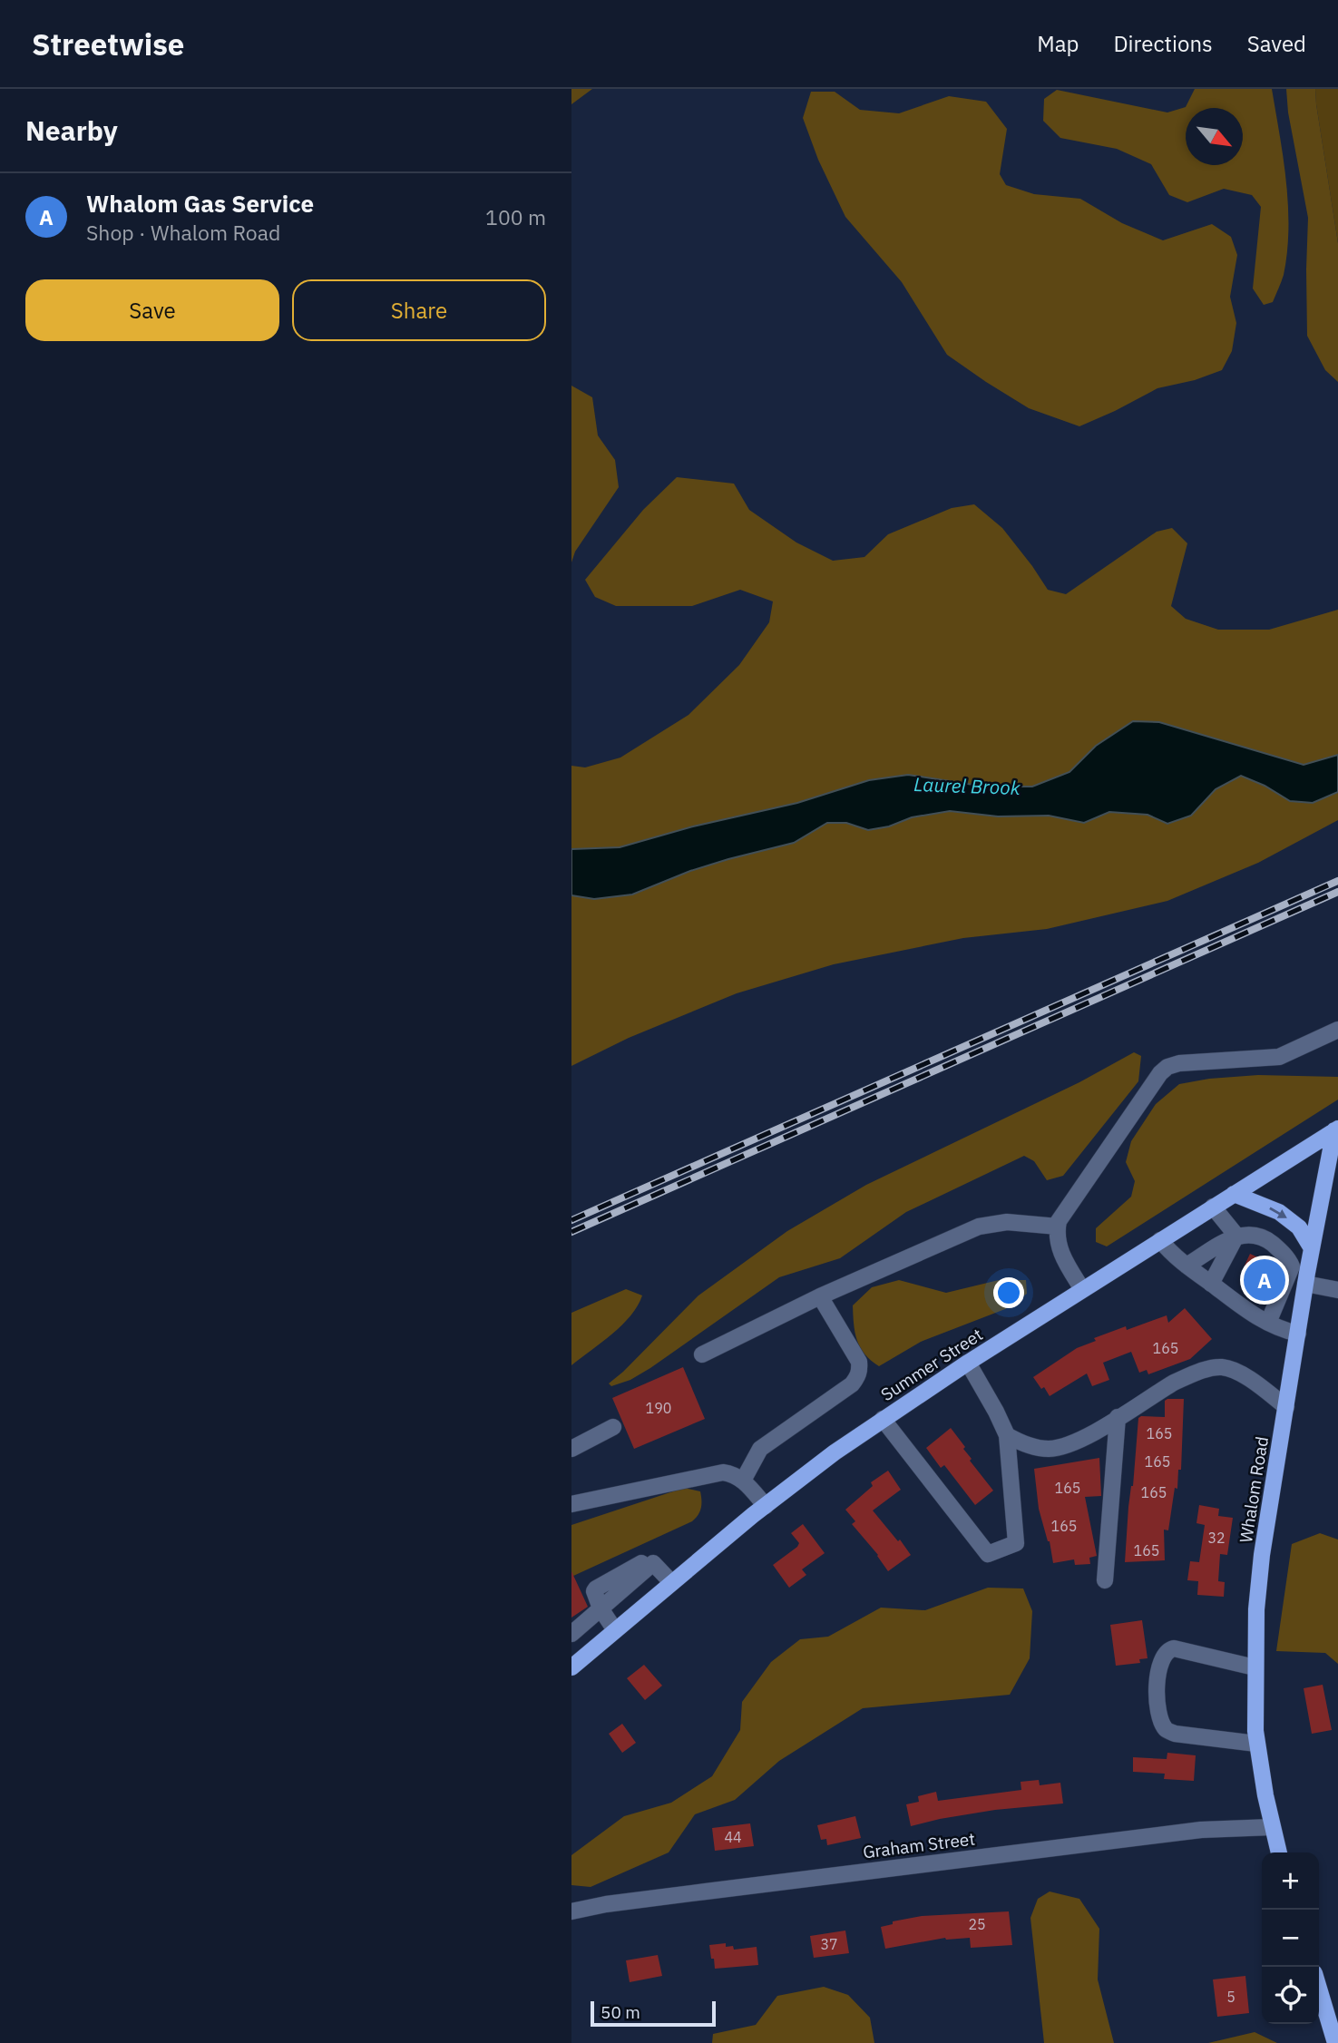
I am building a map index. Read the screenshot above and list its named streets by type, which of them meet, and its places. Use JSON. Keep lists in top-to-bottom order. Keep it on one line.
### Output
{"streets":{"main road":["Summer Street","Whalom Road"],"street":["Graham Street"]},"crossings":[["Summer Street","Whalom Road"],["Whalom Road","Graham Street"]],"water":["Laurel Brook"],"house_numbers":["165","190","165","165","165","165","165","32","165","44","25","37","5"],"scale_bar":"50 m","north":"bottom right","page":{"header":"Streetwise","nav":["Map","Directions","Saved"],"heading":"Nearby","list":[{"mark":"A","name":"Whalom Gas Service","note":"Shop · Whalom Road","value":"100 m"}],"buttons":["Save","Share"],"pins":"A","map_buttons":["+","−"],"scale":"50 m"}}
